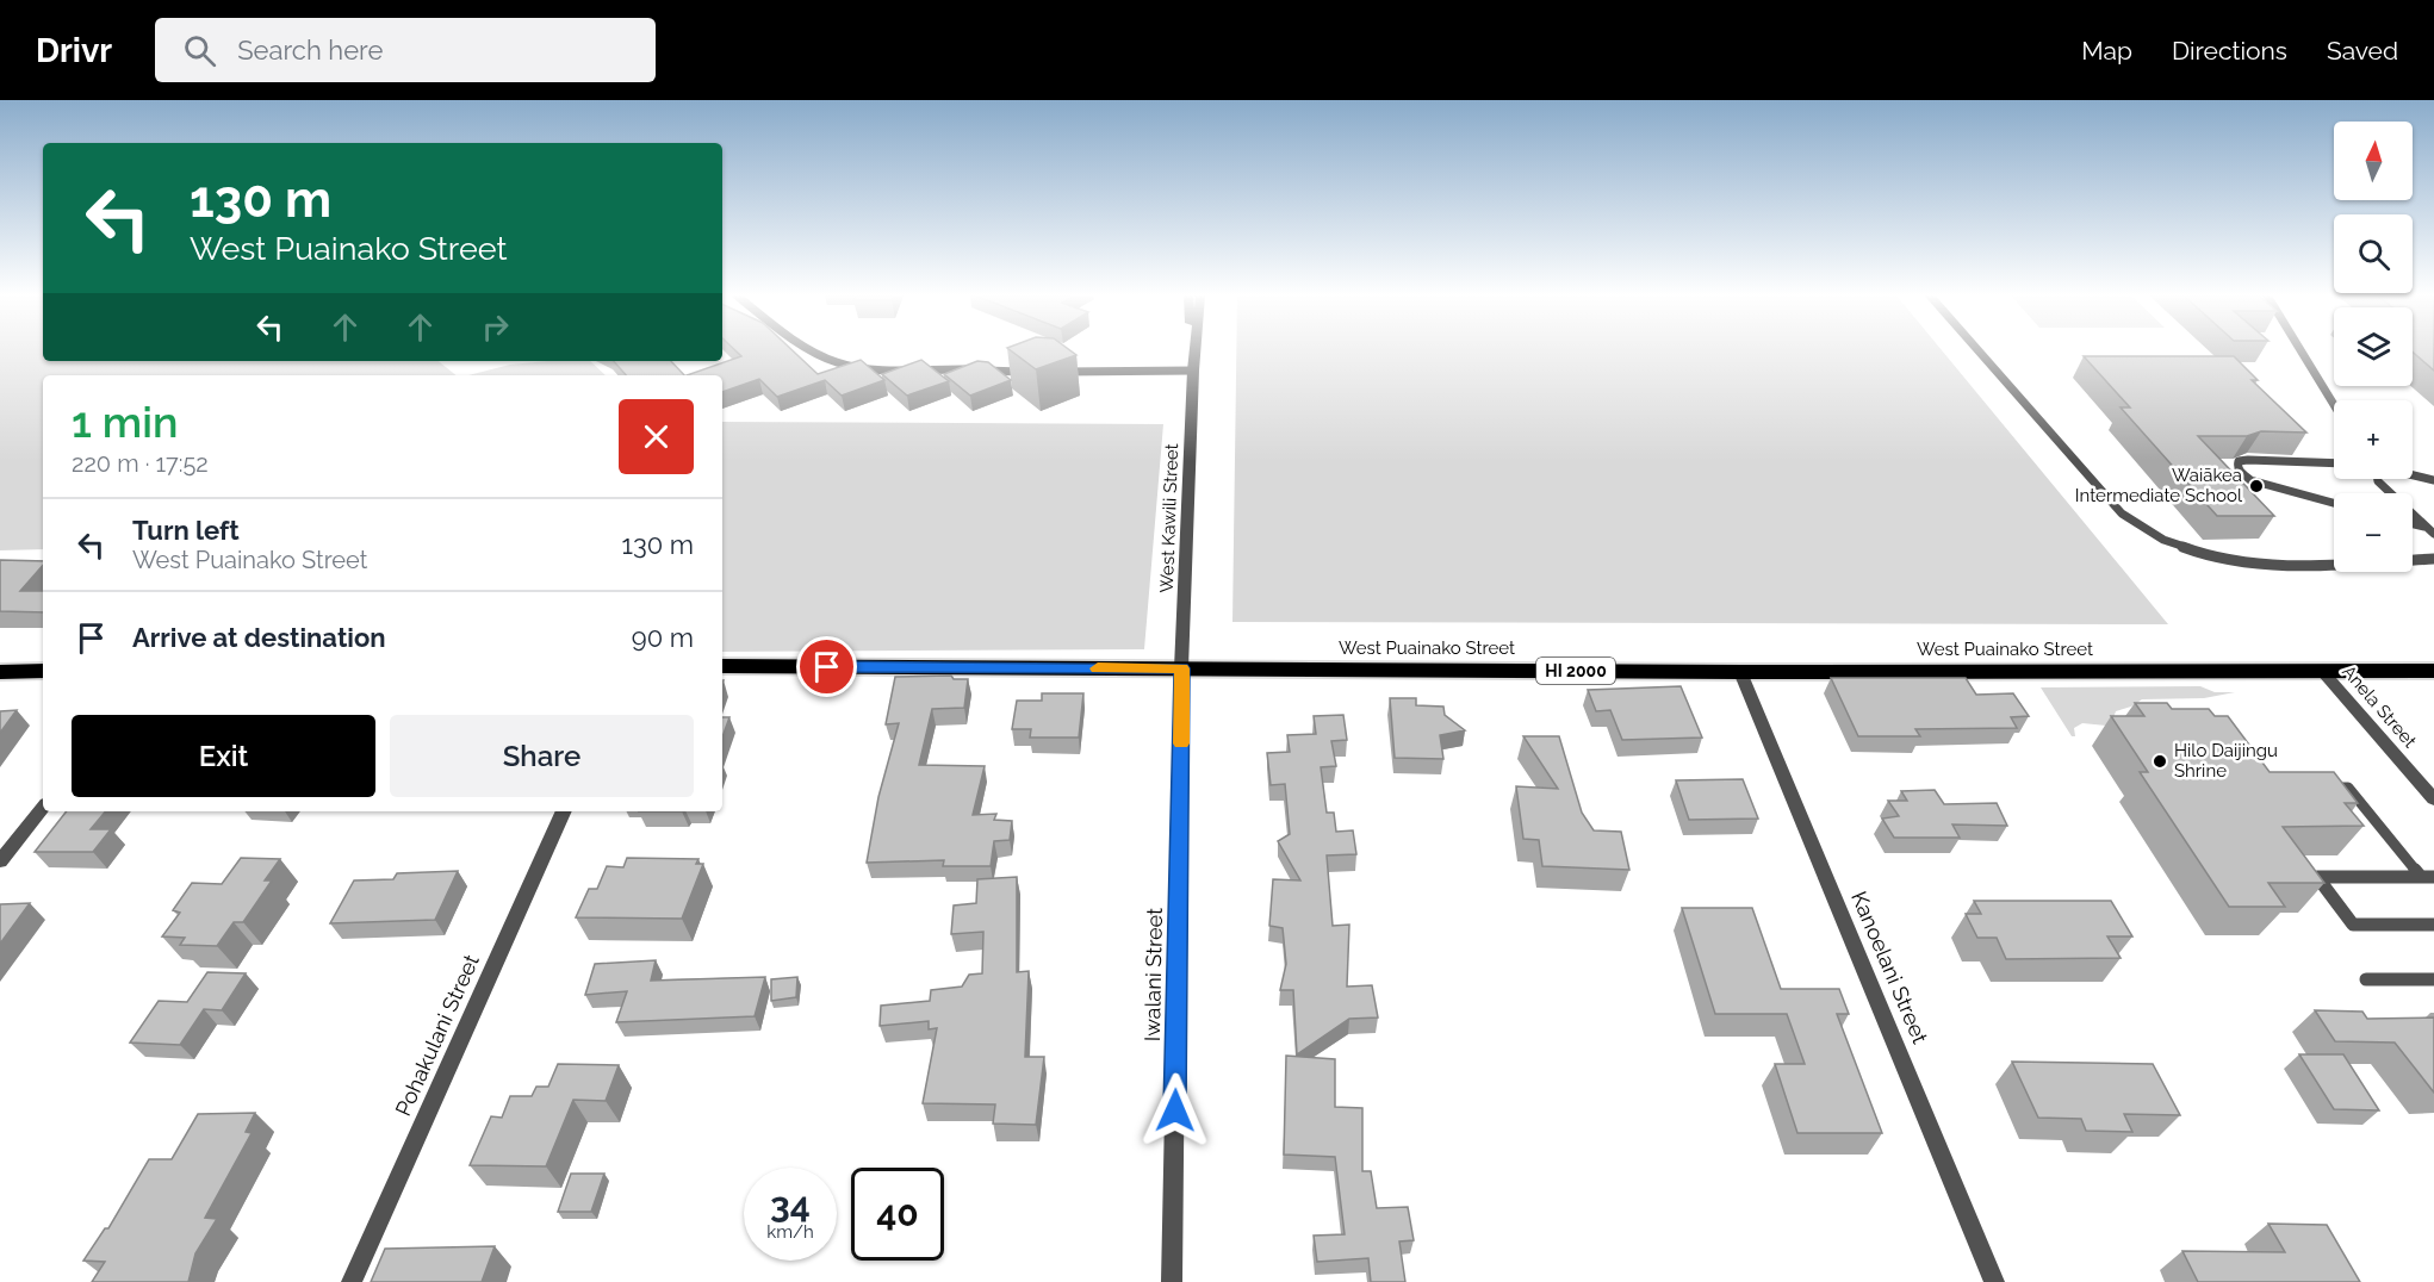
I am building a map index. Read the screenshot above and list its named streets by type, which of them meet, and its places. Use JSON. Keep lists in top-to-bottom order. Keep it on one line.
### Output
{"streets":{"highway":["West Puainako Street","HI 2000"],"street":["West Kawili Street","Anela Street","Kanoelani Street","Iwalani Street","Pohakulani Street"]},"crossings":[["West Kawili Street","West Puainako Street"],["West Kawili Street","Iwalani Street"],["West Puainako Street","Anela Street"],["West Puainako Street","Kanoelani Street"],["West Puainako Street","Iwalani Street"]],"places":["Waiākea Intermediate School","Hilo Daijingu Shrine"],"north":"top","page":{"header":"Drivr","search":"Search here","nav":["Map","Directions","Saved"],"map_buttons":["+","−"],"turn":["130 m","West Puainako Street"],"heading":["1 min","220 m · 17:52"],"list":[{"name":"Turn left","note":"West Puainako Street","value":"130 m"},{"name":"Arrive at destination","value":"90 m"}],"buttons":["Exit","Share"],"speed":"34 km/h","limit":"40"}}
